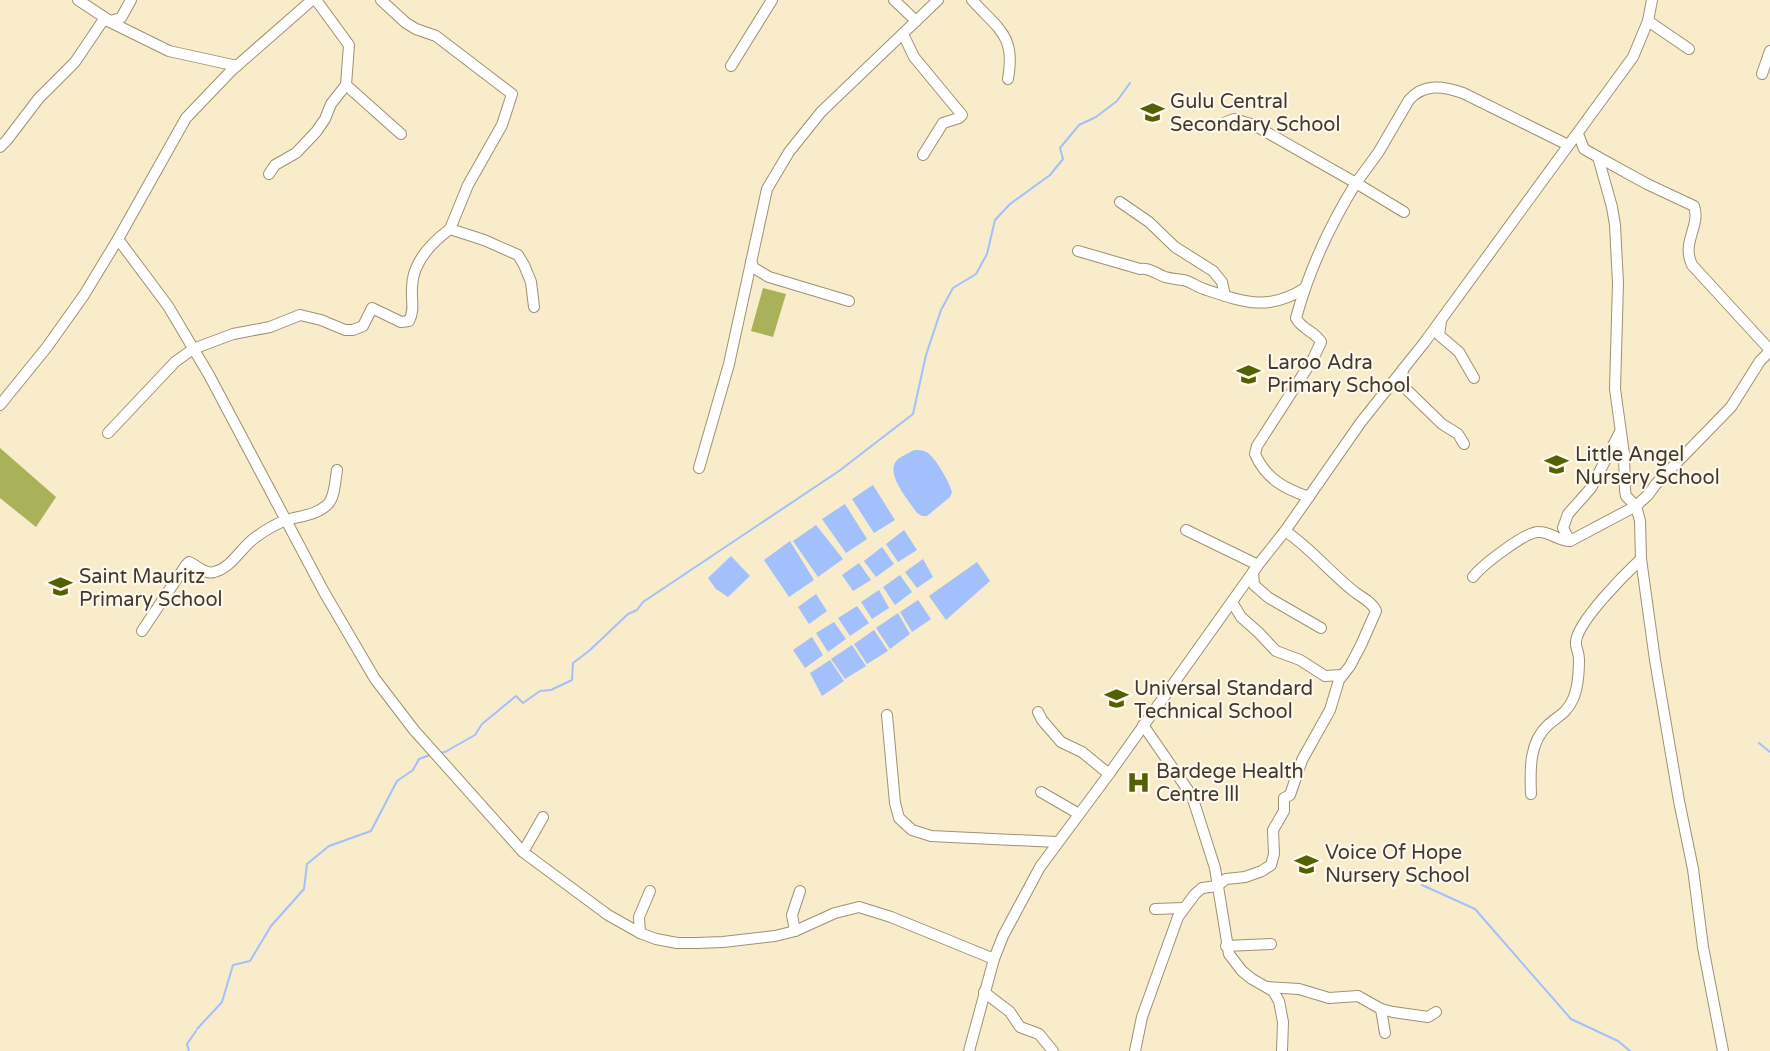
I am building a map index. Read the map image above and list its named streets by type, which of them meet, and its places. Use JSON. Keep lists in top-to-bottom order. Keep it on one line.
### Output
{"places":{"school or university":["Gulu Central Secondary School","Laroo Adra Primary School","Little Angel Nursery School","Saint Mauritz Primary School","Universal Standard Technical School","Voice Of Hope Nursery School"],"hospital":["Bardege Health Centre lll"]}}
